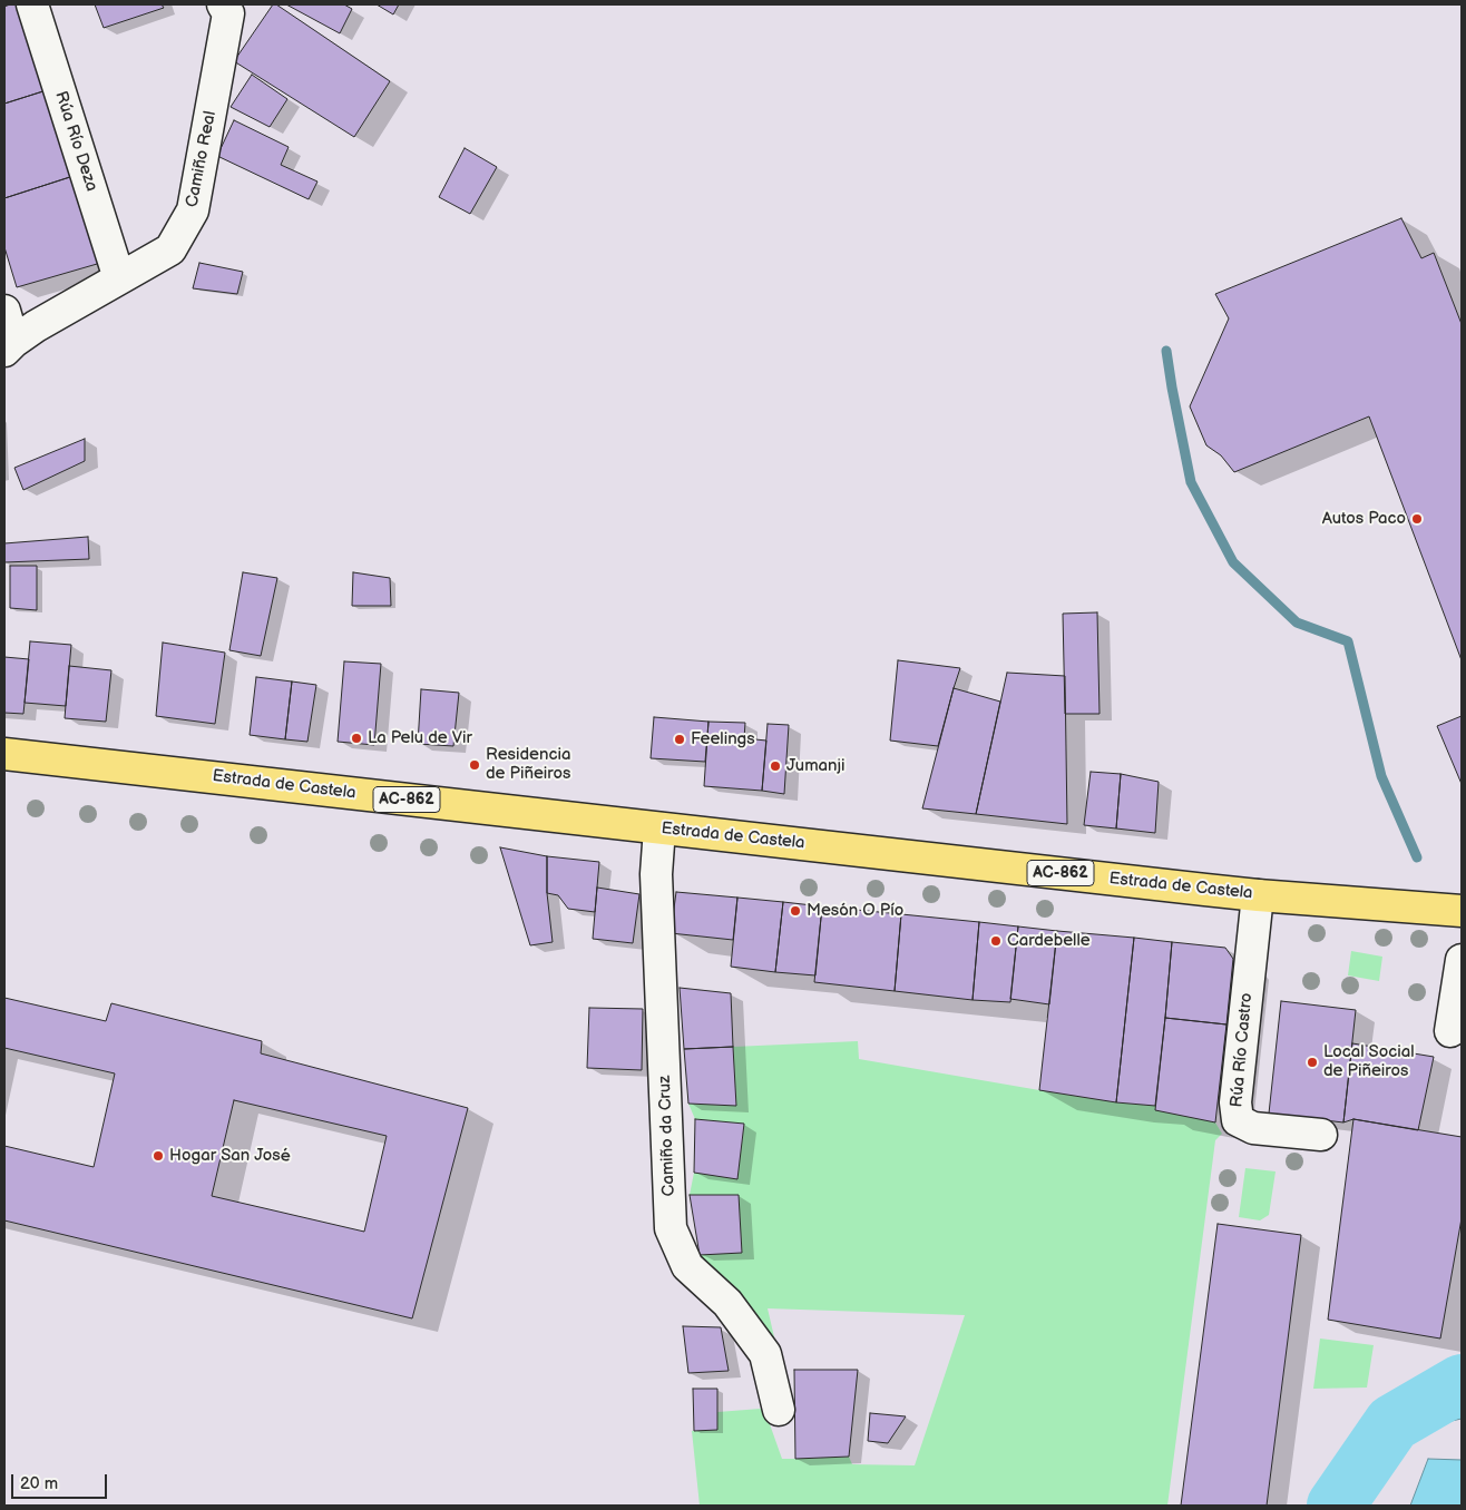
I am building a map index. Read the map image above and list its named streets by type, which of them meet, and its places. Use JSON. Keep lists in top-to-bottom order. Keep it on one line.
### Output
{"streets":{"main road":["Estrada de Castela","AC-862"],"street":["Rúa Río Deza","Camiño Real","Rúa Río Castro","Camiño da Cruz"]},"crossings":[["Rúa Río Deza","Camiño Real"],["Estrada de Castela","Rúa Río Castro"],["Estrada de Castela","Camiño da Cruz"]],"places":["Autos Paco","La Pelu de Vir","Feelings","Residencia de Piñeiros","Jumanji","Mesón O Pío","Cardebelle","Local Social de Piñeiros","Hogar San José"],"scale_bar":"20 m"}
